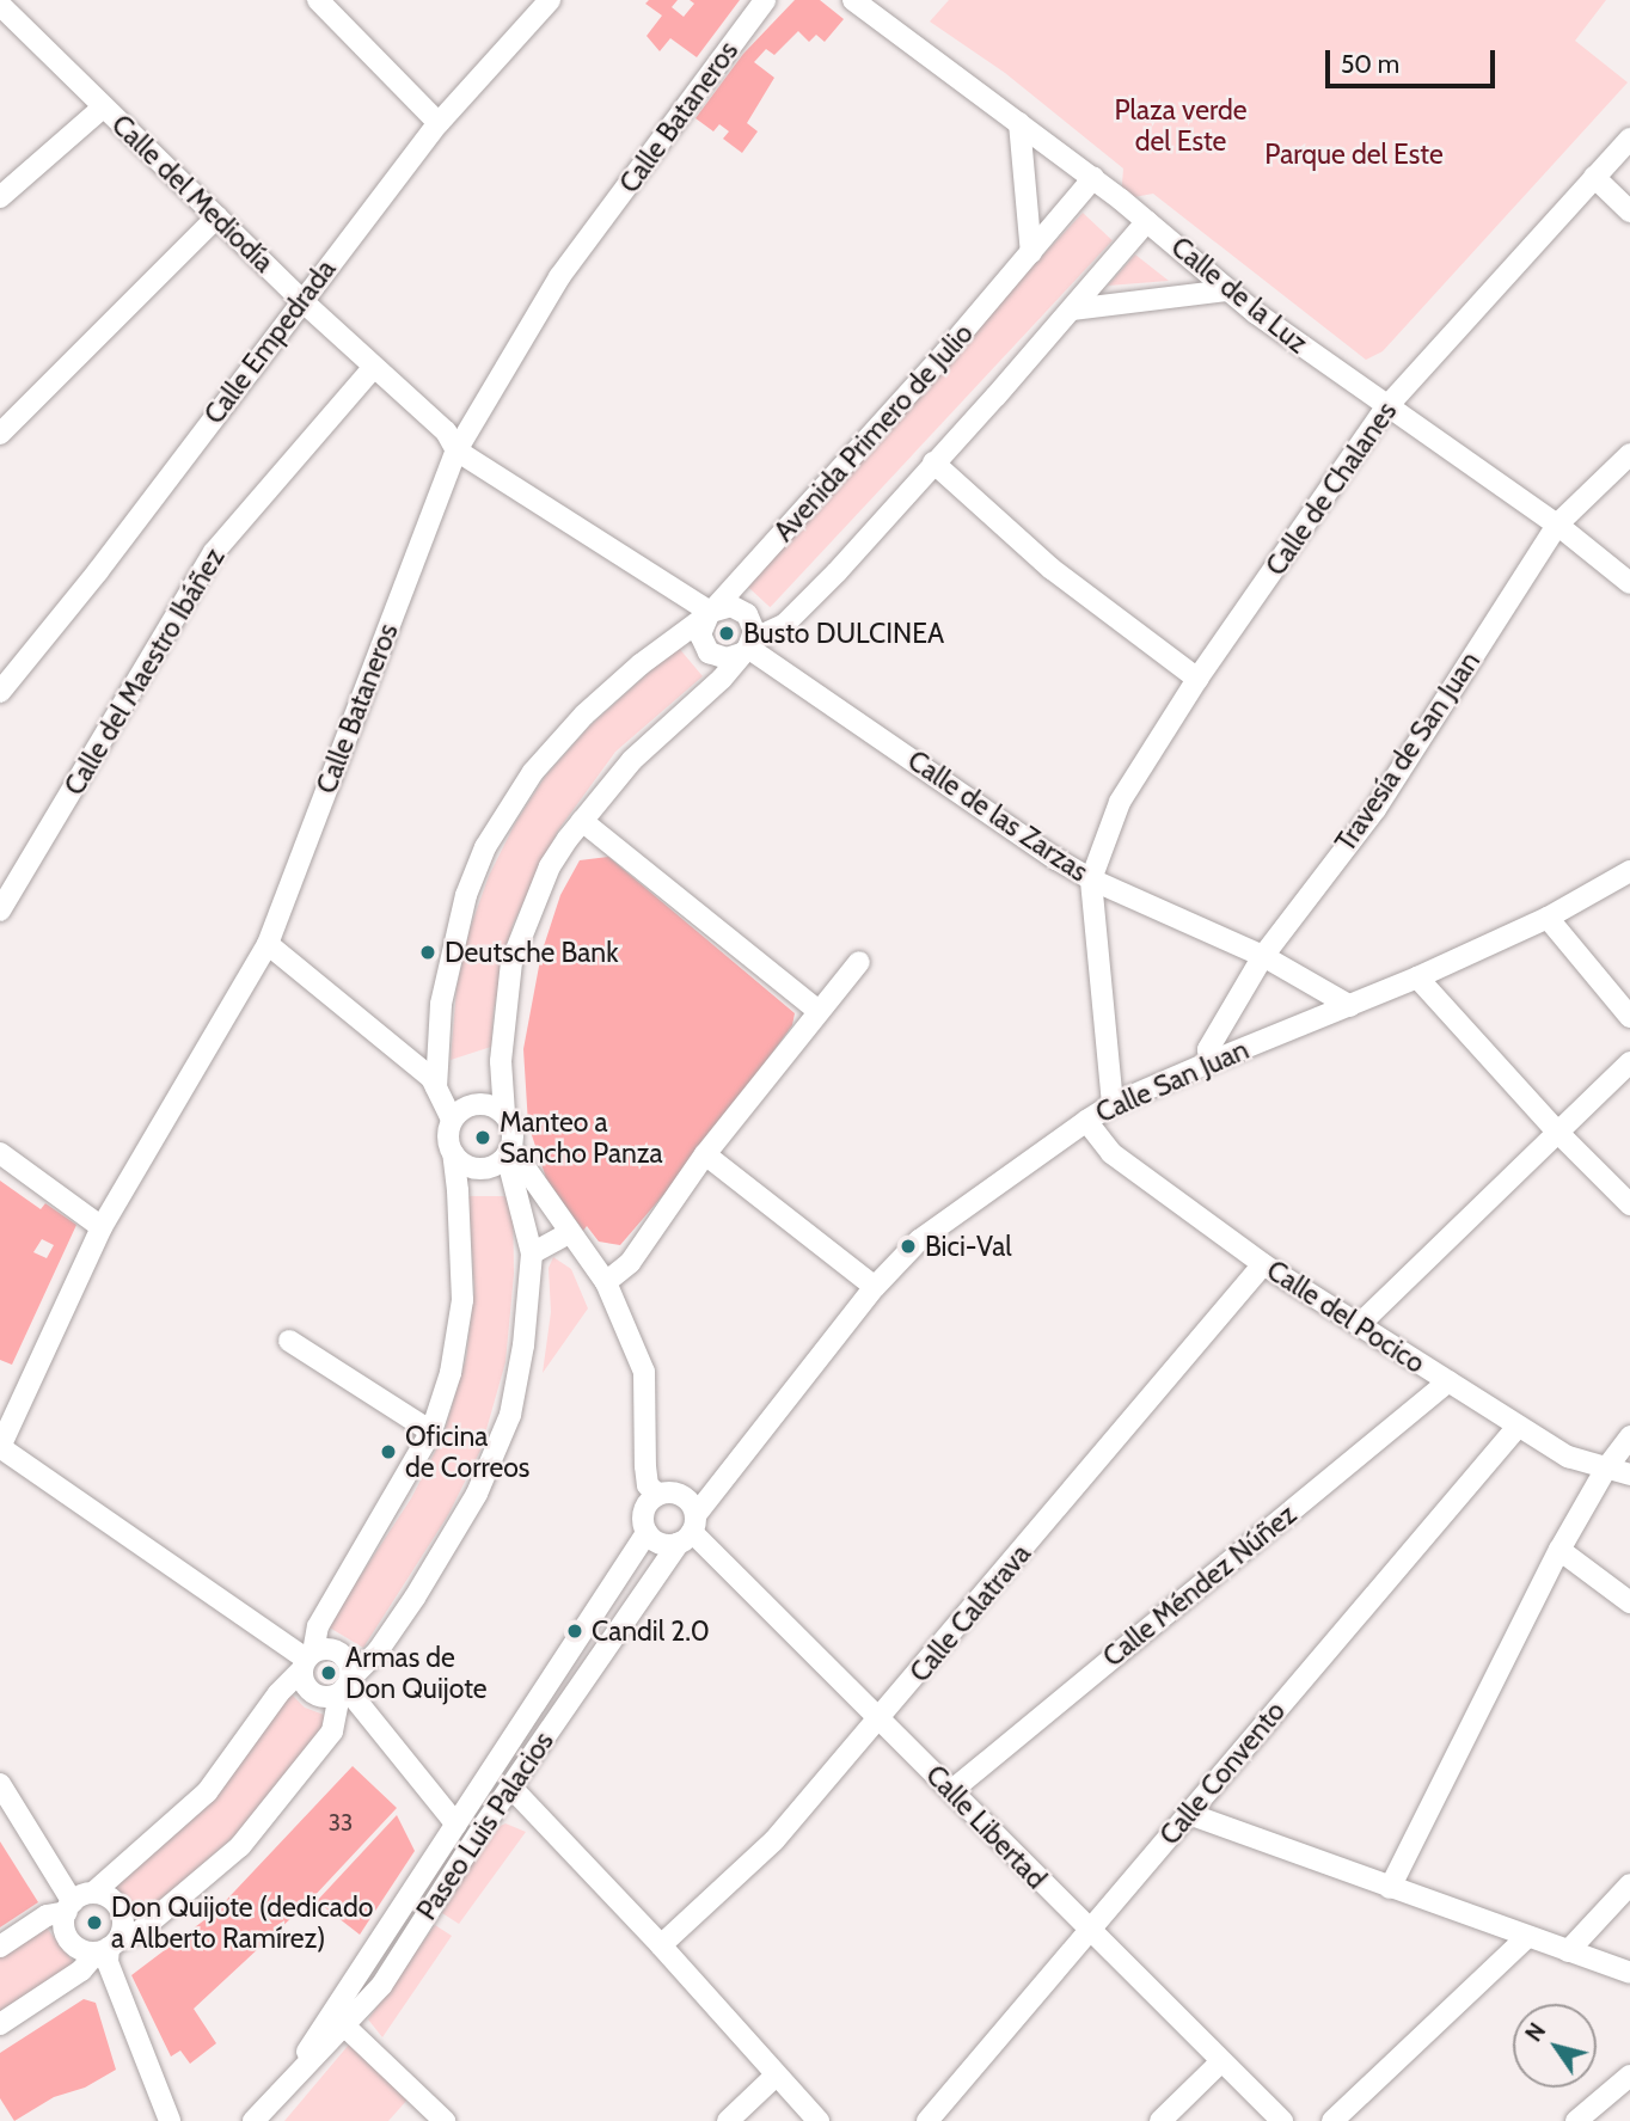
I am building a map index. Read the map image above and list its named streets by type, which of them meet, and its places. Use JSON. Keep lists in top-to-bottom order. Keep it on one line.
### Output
{"streets":{"street":["Calle Bataneros","Calle del Mediodía","Calle de la Luz","Calle Empedrada","Avenida Primero de Julio","Calle de Chalanes","Calle del Maestro Ibáñez","Travesía de San Juan","Calle de las Zarzas","Calle San Juan","Calle del Pocico","Calle Méndez Núñez","Calle Calatrava","Calle Convento","Paseo Luis Palacios","Calle Libertad"]},"crossings":[["Calle Bataneros","Calle del Mediodía"],["Calle del Mediodía","Calle Empedrada"],["Calle del Mediodía","Calle del Maestro Ibáñez"],["Calle de la Luz","Avenida Primero de Julio"],["Calle de la Luz","Calle de Chalanes"],["Calle de la Luz","Travesía de San Juan"],["Avenida Primero de Julio","Calle de las Zarzas"],["Calle de Chalanes","Calle de las Zarzas"],["Travesía de San Juan","Calle de las Zarzas"],["Travesía de San Juan","Calle San Juan"],["Calle de las Zarzas","Calle San Juan"],["Calle San Juan","Calle del Pocico"],["Calle San Juan","Paseo Luis Palacios"],["Calle San Juan","Calle Libertad"],["Calle del Pocico","Calle Méndez Núñez"],["Calle del Pocico","Calle Calatrava"],["Calle del Pocico","Calle Convento"],["Calle Méndez Núñez","Calle Libertad"],["Calle Calatrava","Calle Libertad"],["Calle Convento","Calle Libertad"],["Paseo Luis Palacios","Calle Libertad"]],"parks":["Plaza verde del Este","Parque del Este"],"places":["Busto DULCINEA","Deutsche Bank","Manteo a Sancho Panza","Bici-Val","Oficina de Correos","Candil 2.0","Armas de Don Quijote","Don Quijote (dedicado a Alberto Ramírez)"],"house_numbers":["33"],"scale_bar":"50 m","north":"top left"}
